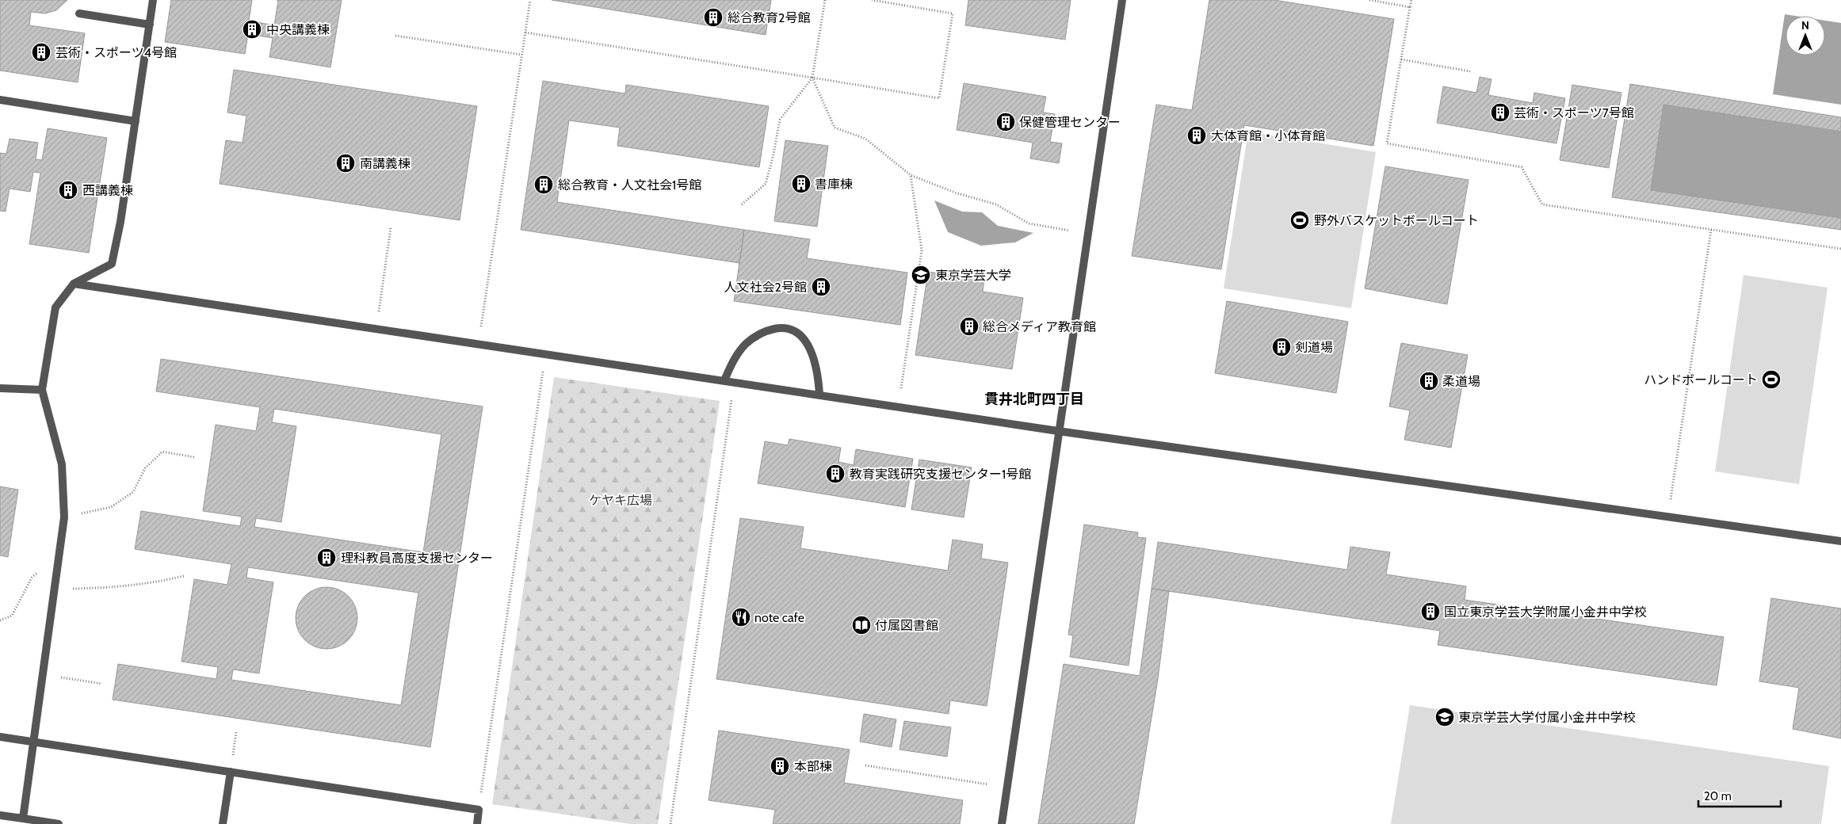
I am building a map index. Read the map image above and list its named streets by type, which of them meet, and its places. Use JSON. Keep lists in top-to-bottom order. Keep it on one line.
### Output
{"districts":["貫井北町四丁目"],"parks":["ケヤキ広場"],"places":{"building":["総合教育2号館","中央講義棟","芸術・スポーツ4号館","芸術・スポーツ7号館","保健管理センター","大体育館・小体育館","南講義棟","書庫棟","総合教育・人文社会1号館","西講義棟","人文社会2号館","総合メディア教育館","剣道場","柔道場","教育実践研究支援センター1号館","理科教員高度支援センター","国立東京学芸大学附属小金井中学校","本部棟"],"sports":["野外バスケットボールコート","ハンドボールコート"],"school or university":["東京学芸大学","東京学芸大学付属小金井中学校"],"restaurant":["note cafe"],"library":["付属図書館"]},"scale_bar":"20 m","north":"top"}
